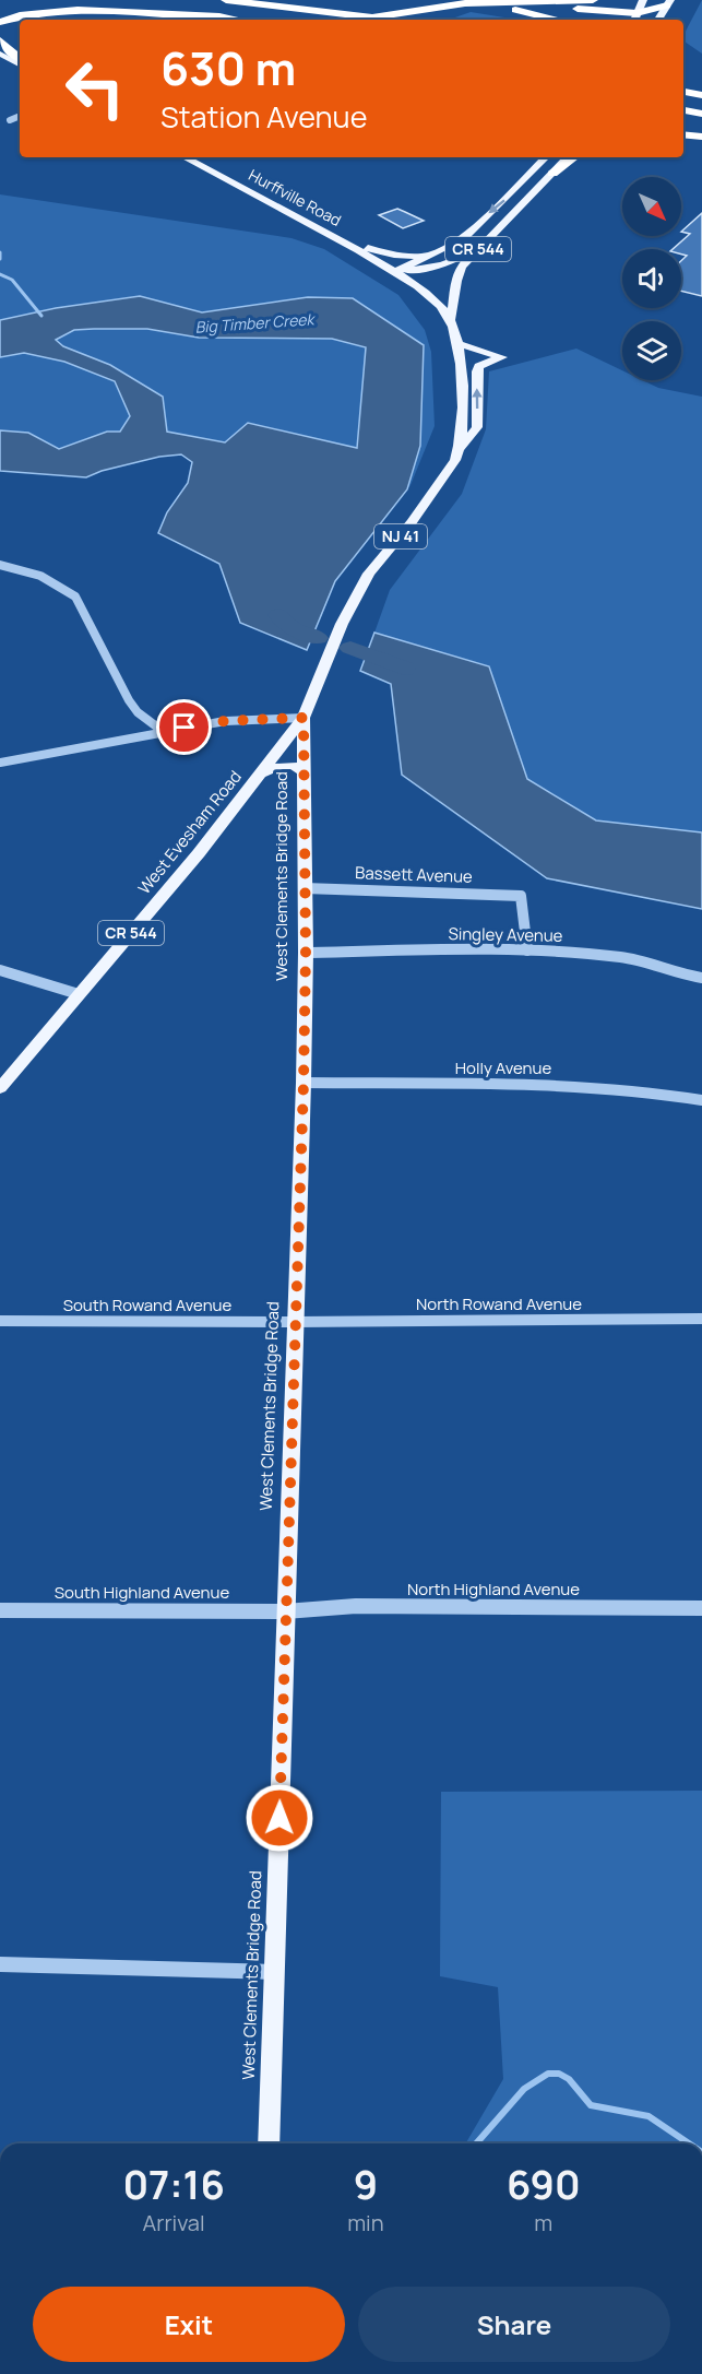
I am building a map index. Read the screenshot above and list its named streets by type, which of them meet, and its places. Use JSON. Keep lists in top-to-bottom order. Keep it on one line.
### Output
{"streets":{"main road":["Hurffville Road","CR 544","NJ 41","West Evesham Road","West Clements Bridge Road"],"street":["Bassett Avenue","Singley Avenue","Holly Avenue","North Rowand Avenue","South Rowand Avenue","North Highland Avenue","South Highland Avenue"]},"crossings":[["Hurffville Road","CR 544"],["Hurffville Road","NJ 41"],["CR 544","NJ 41"],["NJ 41","West Clements Bridge Road"],["West Evesham Road","West Clements Bridge Road"],["Bassett Avenue","West Clements Bridge Road"],["Bassett Avenue","Singley Avenue"],["West Clements Bridge Road","Singley Avenue"],["West Clements Bridge Road","Holly Avenue"],["West Clements Bridge Road","North Rowand Avenue"],["West Clements Bridge Road","South Rowand Avenue"],["West Clements Bridge Road","North Highland Avenue"],["West Clements Bridge Road","South Highland Avenue"],["North Rowand Avenue","South Rowand Avenue"],["North Highland Avenue","South Highland Avenue"]],"water":["Big Timber Creek"],"north":"bottom right","page":{"turn":["630 m","Station Avenue"],"eta":["07:16","Arrival","9","min","690","m"],"buttons":["Exit","Share"]}}
